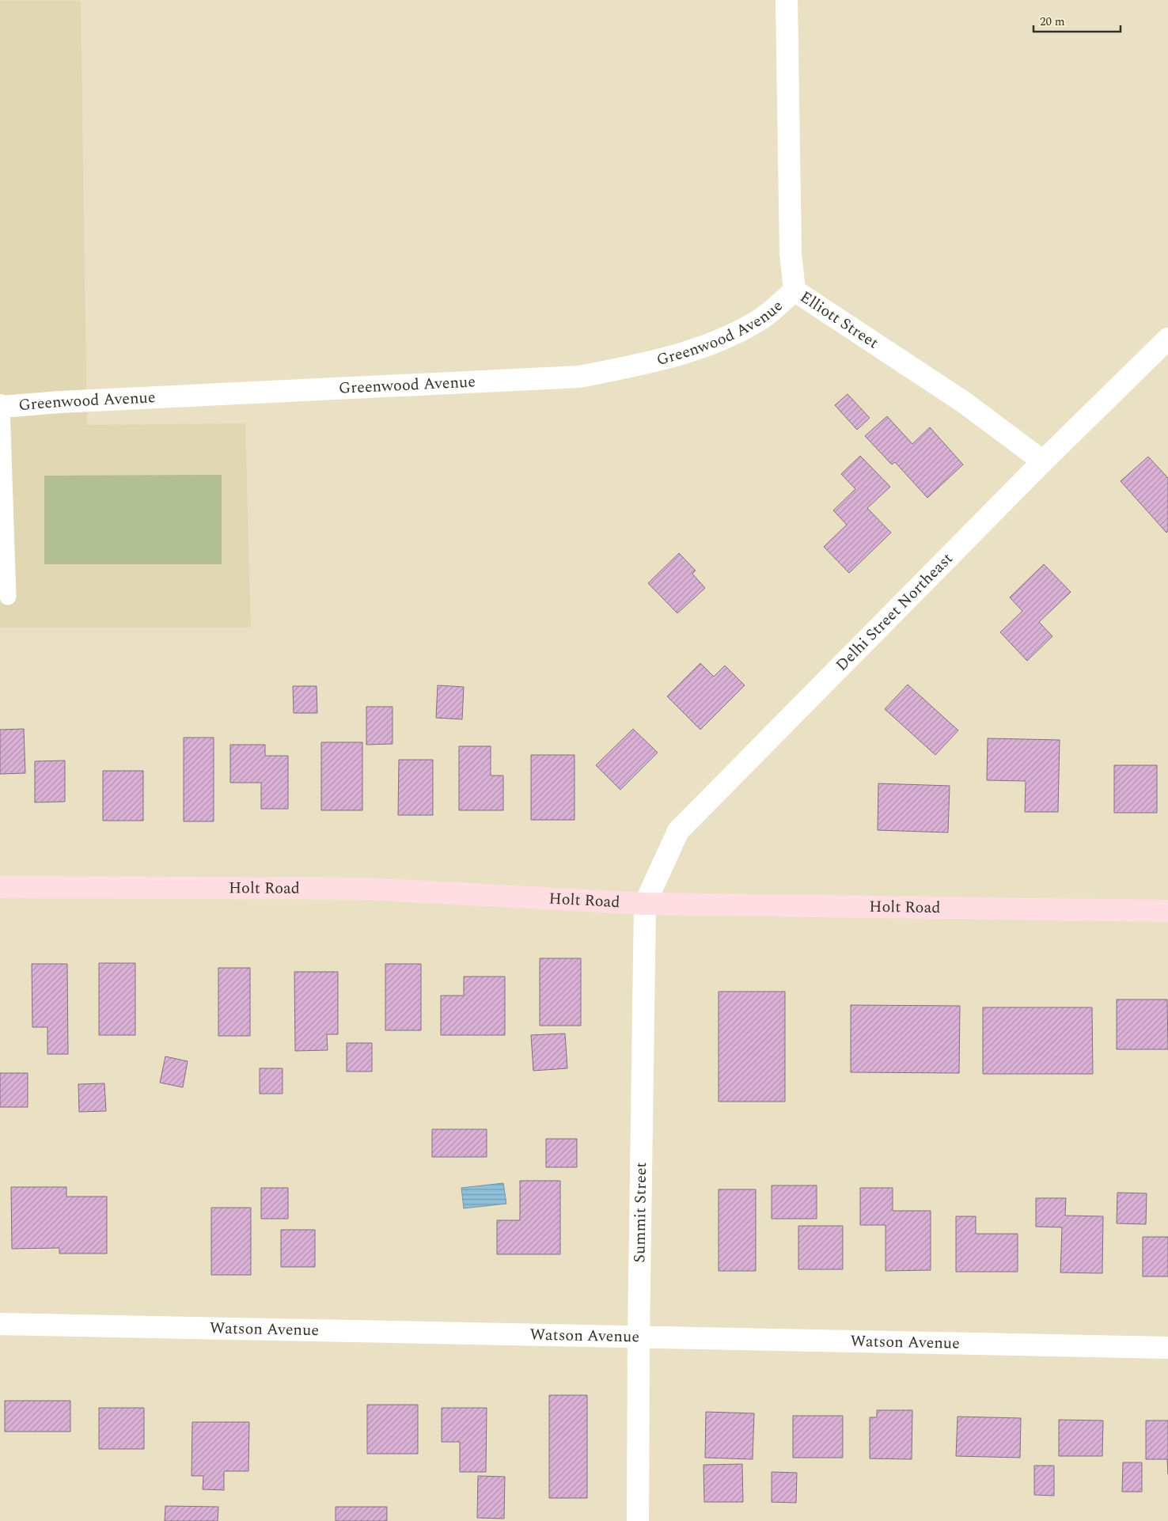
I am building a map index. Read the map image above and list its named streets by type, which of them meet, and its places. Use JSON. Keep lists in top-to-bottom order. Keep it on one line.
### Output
{"streets":{"main road":["Holt Road"],"street":["Elliott Street","Greenwood Avenue","Delhi Street Northeast","Summit Street","Watson Avenue"]},"crossings":[["Elliott Street","Greenwood Avenue"],["Elliott Street","Delhi Street Northeast"],["Delhi Street Northeast","Holt Road"],["Delhi Street Northeast","Summit Street"],["Holt Road","Summit Street"],["Summit Street","Watson Avenue"]],"scale_bar":"20 m"}
